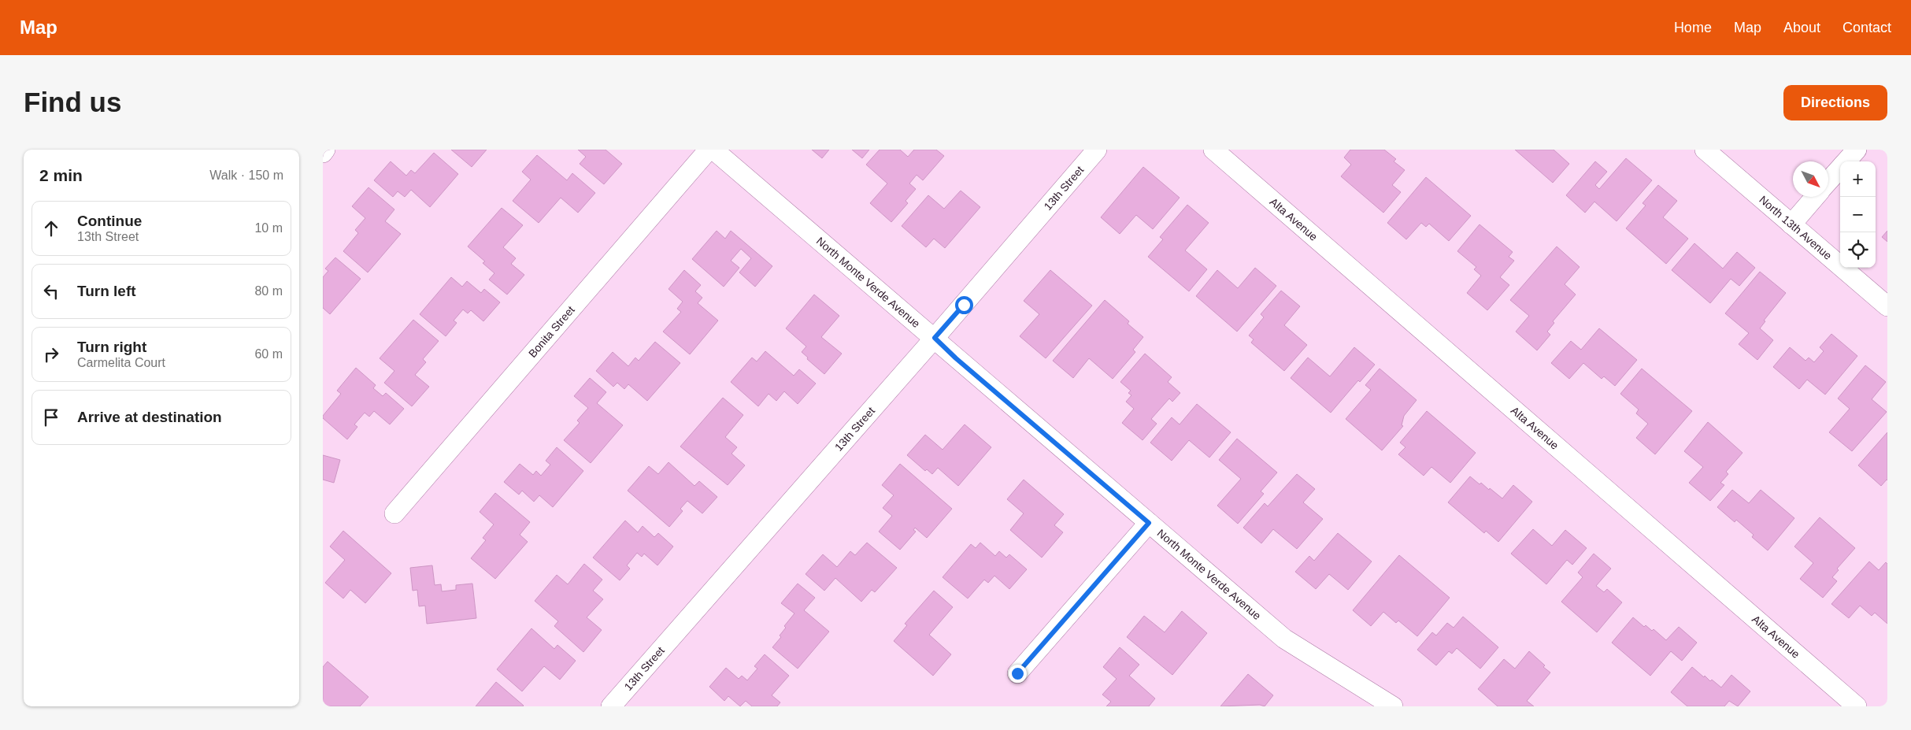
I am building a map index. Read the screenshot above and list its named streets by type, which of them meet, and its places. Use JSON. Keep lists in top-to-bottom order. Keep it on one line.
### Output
{"streets":{"street":["13th Street","Alta Avenue","North 13th Avenue","North Monte Verde Avenue","Bonita Street"]},"crossings":[["13th Street","North Monte Verde Avenue"]],"north":"bottom right","page":{"header":"Map","nav":["Home","Map","About","Contact"],"buttons":"Directions","title":"Find us","heading":["2 min","Walk · 150 m"],"map_buttons":["+","−"],"list":[["Continue","13th Street","10 m"],["Turn left","80 m"],["Turn right","Carmelita Court","60 m"],"Arrive at destination"]}}
